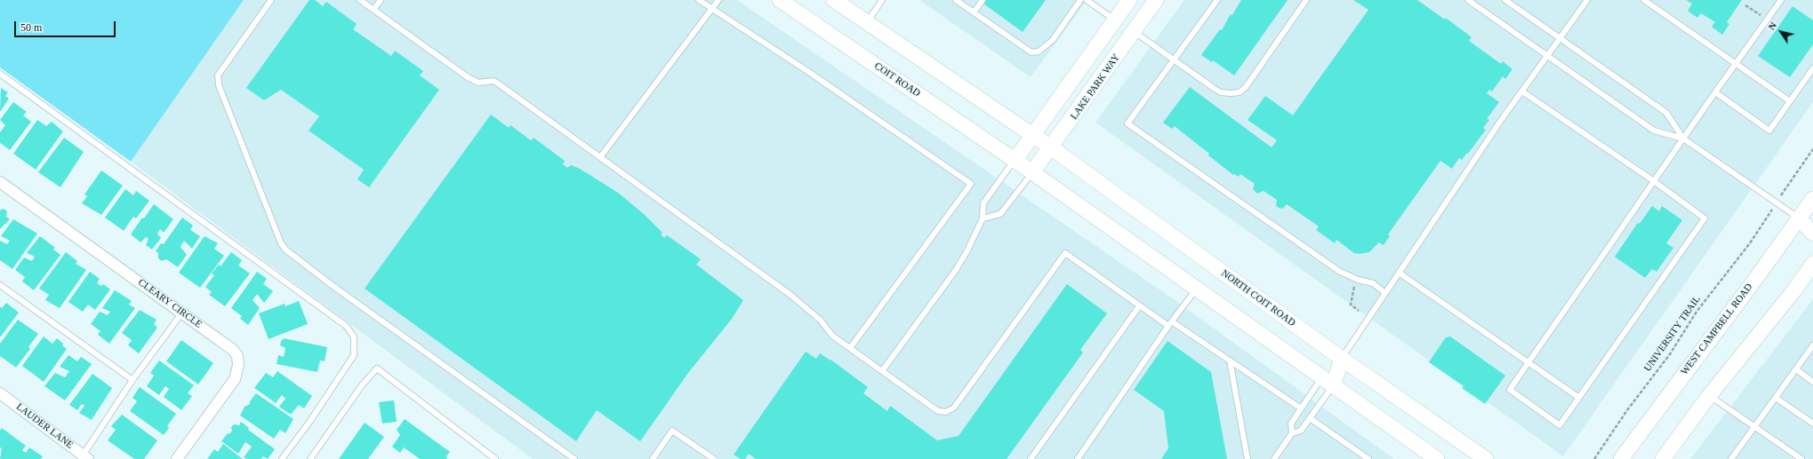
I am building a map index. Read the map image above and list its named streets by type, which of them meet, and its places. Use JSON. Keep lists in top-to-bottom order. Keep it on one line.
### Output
{"streets":{"main road":["COIT ROAD","LAKE PARK WAY","NORTH COIT ROAD","WEST CAMPBELL ROAD"],"street":["CLEARY CIRCLE","LAUDER LANE"],"path":["UNIVERSITY TRAIL"]},"crossings":[["LAKE PARK WAY","NORTH COIT ROAD"]],"scale_bar":"50 m","north":"top left"}
